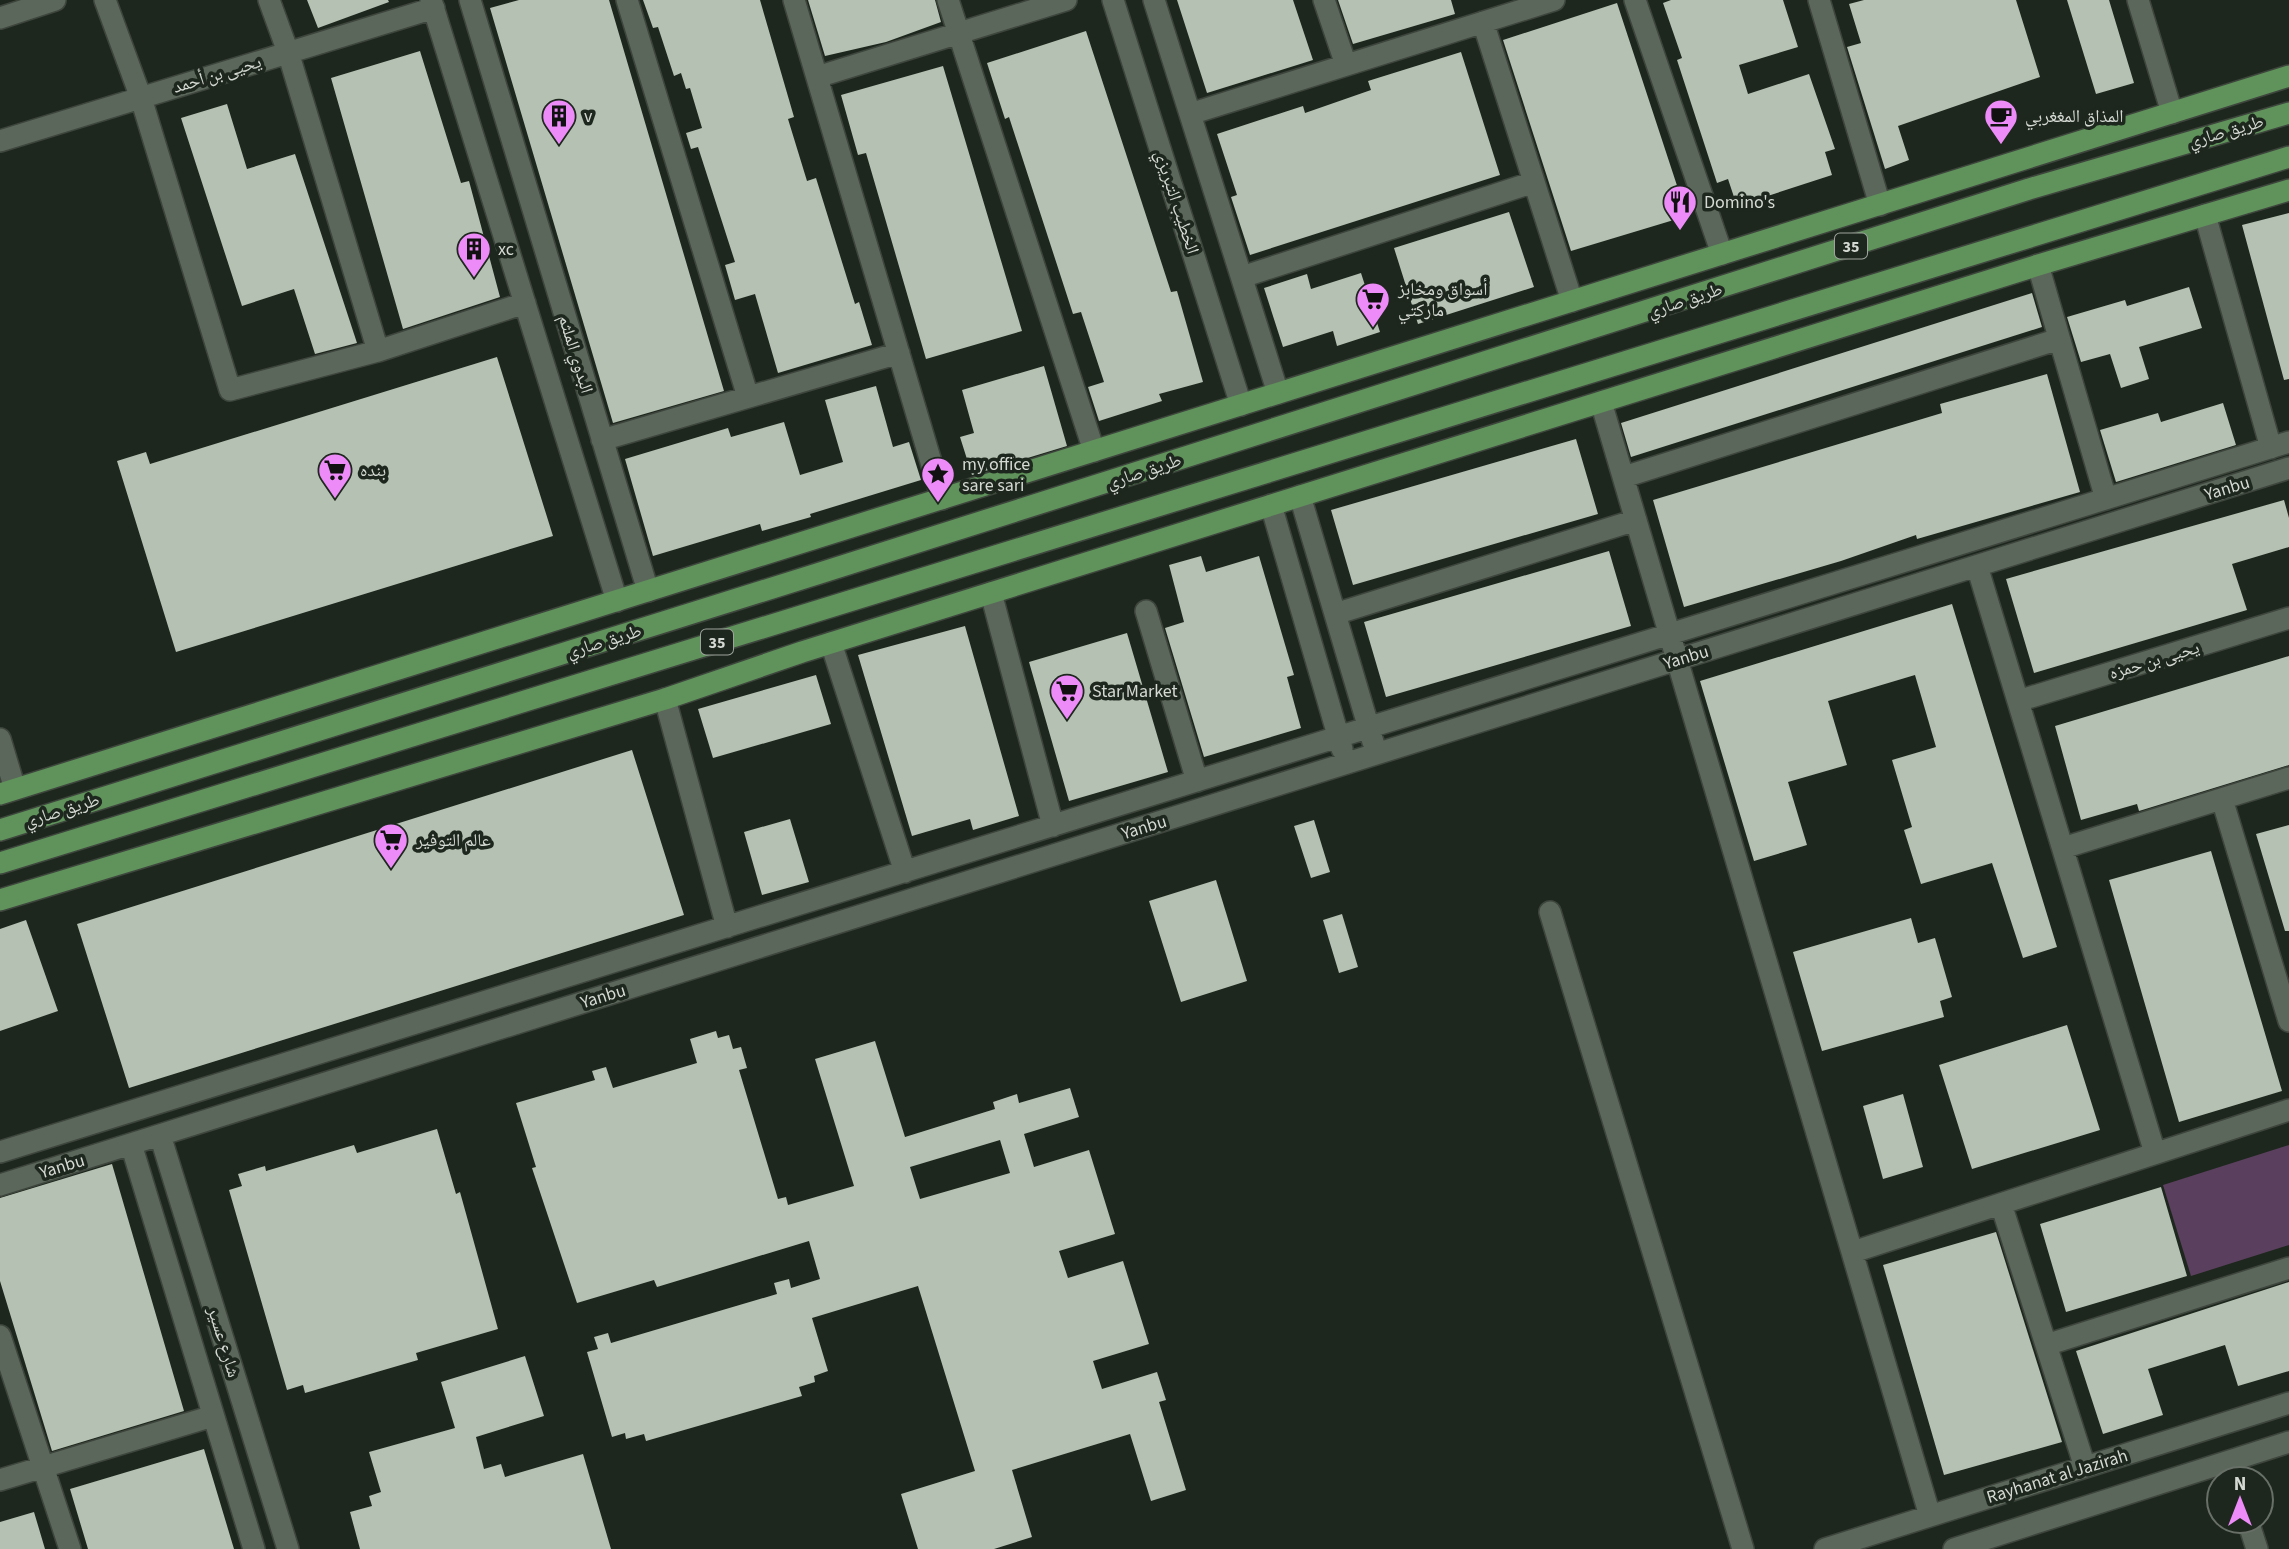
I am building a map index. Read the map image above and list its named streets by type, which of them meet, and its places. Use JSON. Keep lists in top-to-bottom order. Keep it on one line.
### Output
{"streets":{"main road":["طريق صاري","35"],"street":["يحيى بن أحمد","الخطيب التبريزي","البدوي الملثم","Yanbu","يحيى بن حمزه","شارع عسير","Rayhanat al Jazirah"]},"crossings":[["يحيى بن أحمد","البدوي الملثم"],["Yanbu","شارع عسير"]],"places":{"building":["v","xc"],"cafe":["المذاق المغغربي"],"restaurant":["Domino's"],"supermarket":["أسواق ومخابز ماركتي","بنده","Star Market","عالم التوفير"],"place":["my office sare sari"]},"north":"top"}
